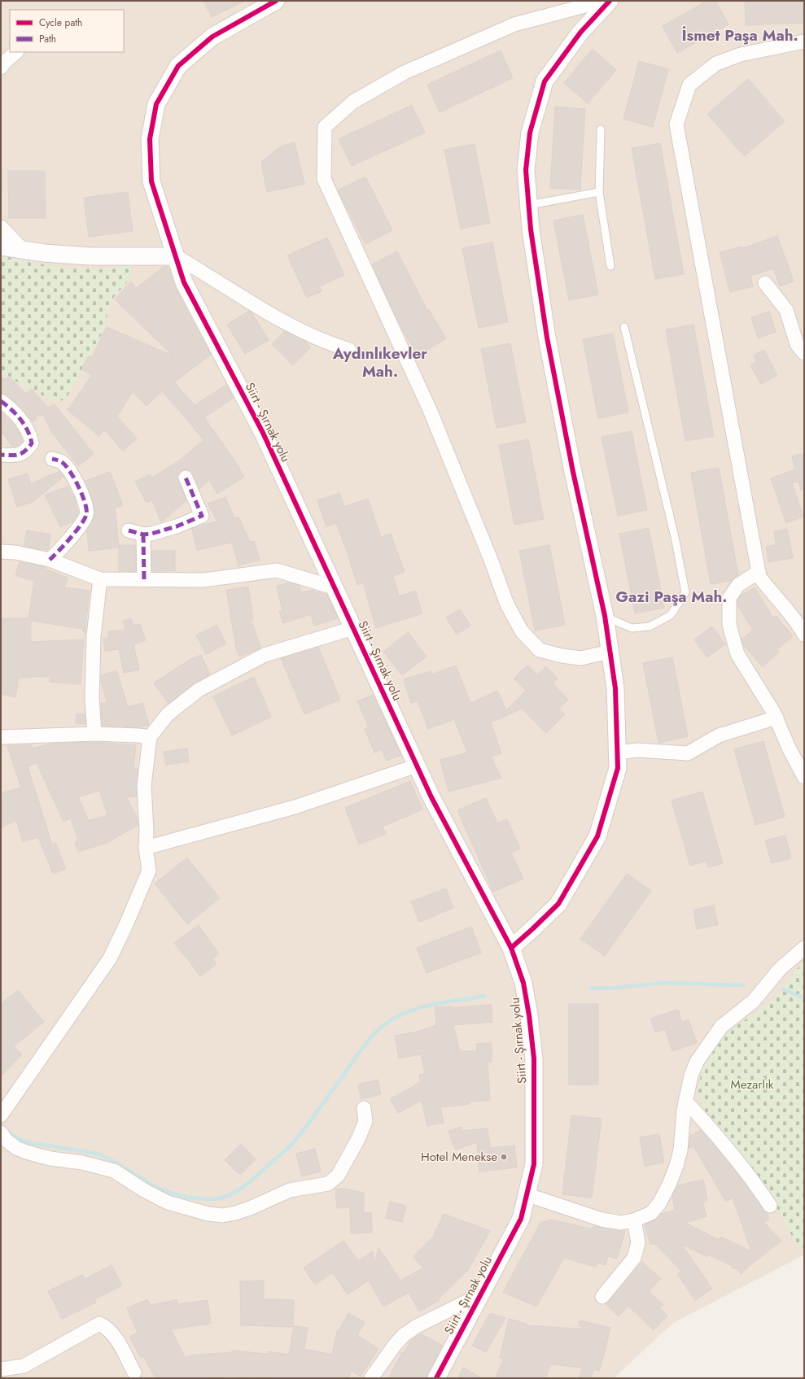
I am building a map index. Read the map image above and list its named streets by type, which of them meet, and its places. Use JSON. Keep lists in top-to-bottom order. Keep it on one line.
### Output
{"streets":{"street":["Siirt - Şırnak yolu"]},"districts":["İsmet Paşa Mah.","Aydınlıkevler Mah.","Gazi Paşa Mah."],"parks":["Mezarlık"],"places":["Hotel Menekse"],"legend":["Cycle path","Path"]}
